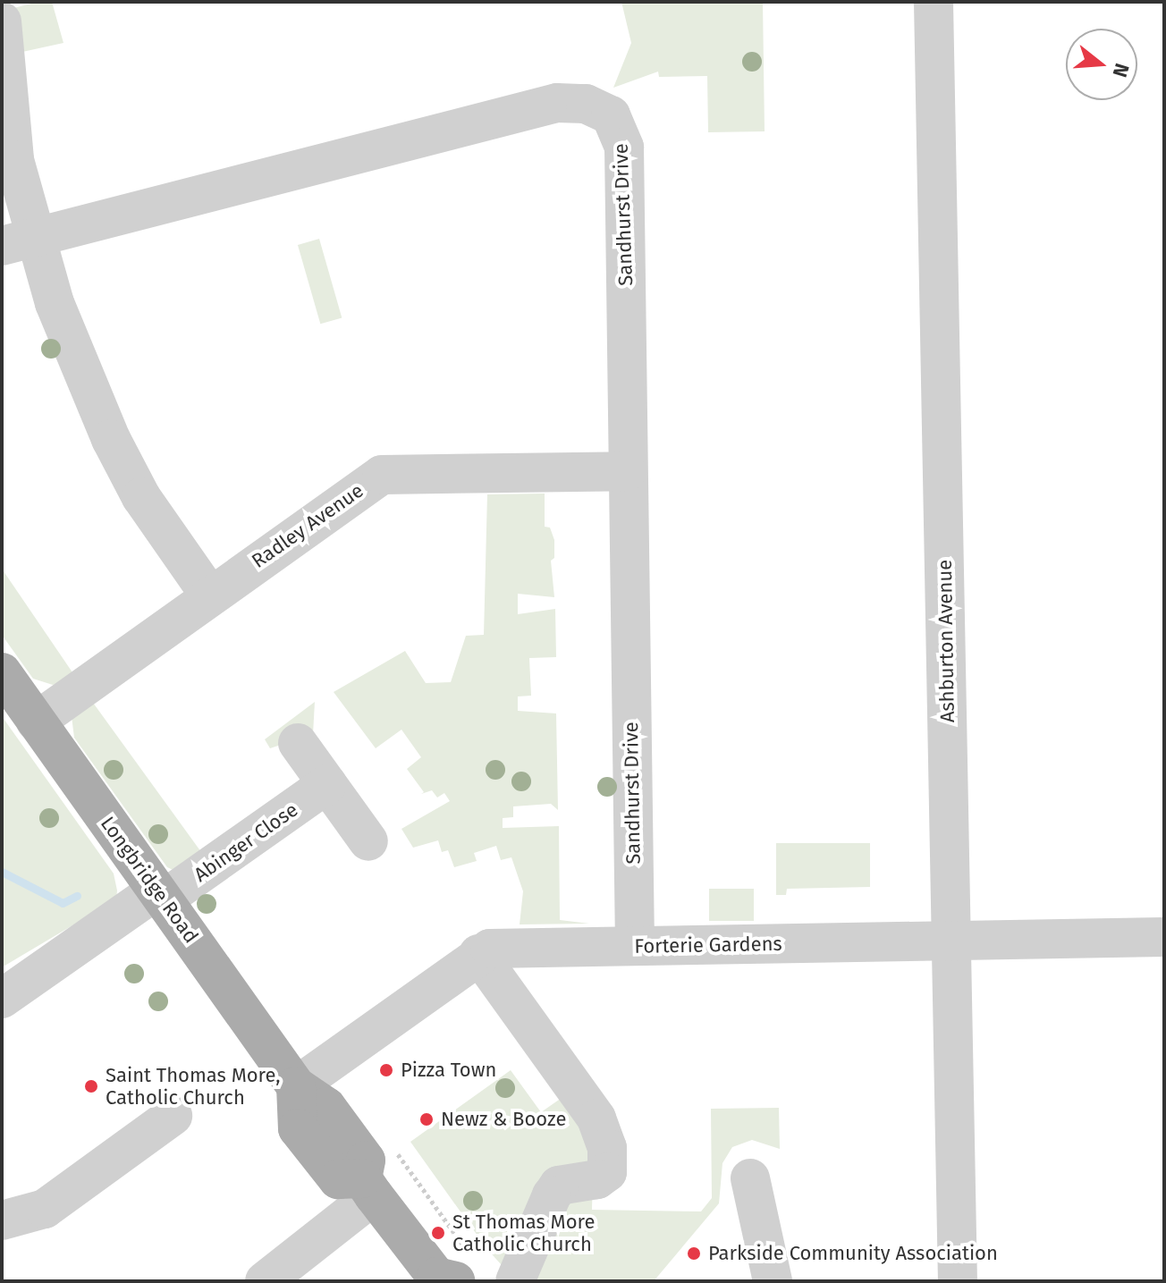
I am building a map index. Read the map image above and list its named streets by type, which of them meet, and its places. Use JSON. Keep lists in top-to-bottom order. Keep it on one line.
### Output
{"streets":{"main road":["Longbridge Road"],"street":["Sandhurst Drive","Radley Avenue","Ashburton Avenue","Abinger Close","Forterie Gardens"]},"crossings":[["Sandhurst Drive","Radley Avenue"],["Sandhurst Drive","Forterie Gardens"],["Radley Avenue","Longbridge Road"],["Ashburton Avenue","Forterie Gardens"],["Abinger Close","Longbridge Road"],["Longbridge Road","Forterie Gardens"]],"places":["Pizza Town","Saint Thomas More, Catholic Church","Newz & Booze","St Thomas More Catholic Church","Parkside Community Association"],"north":"right"}
